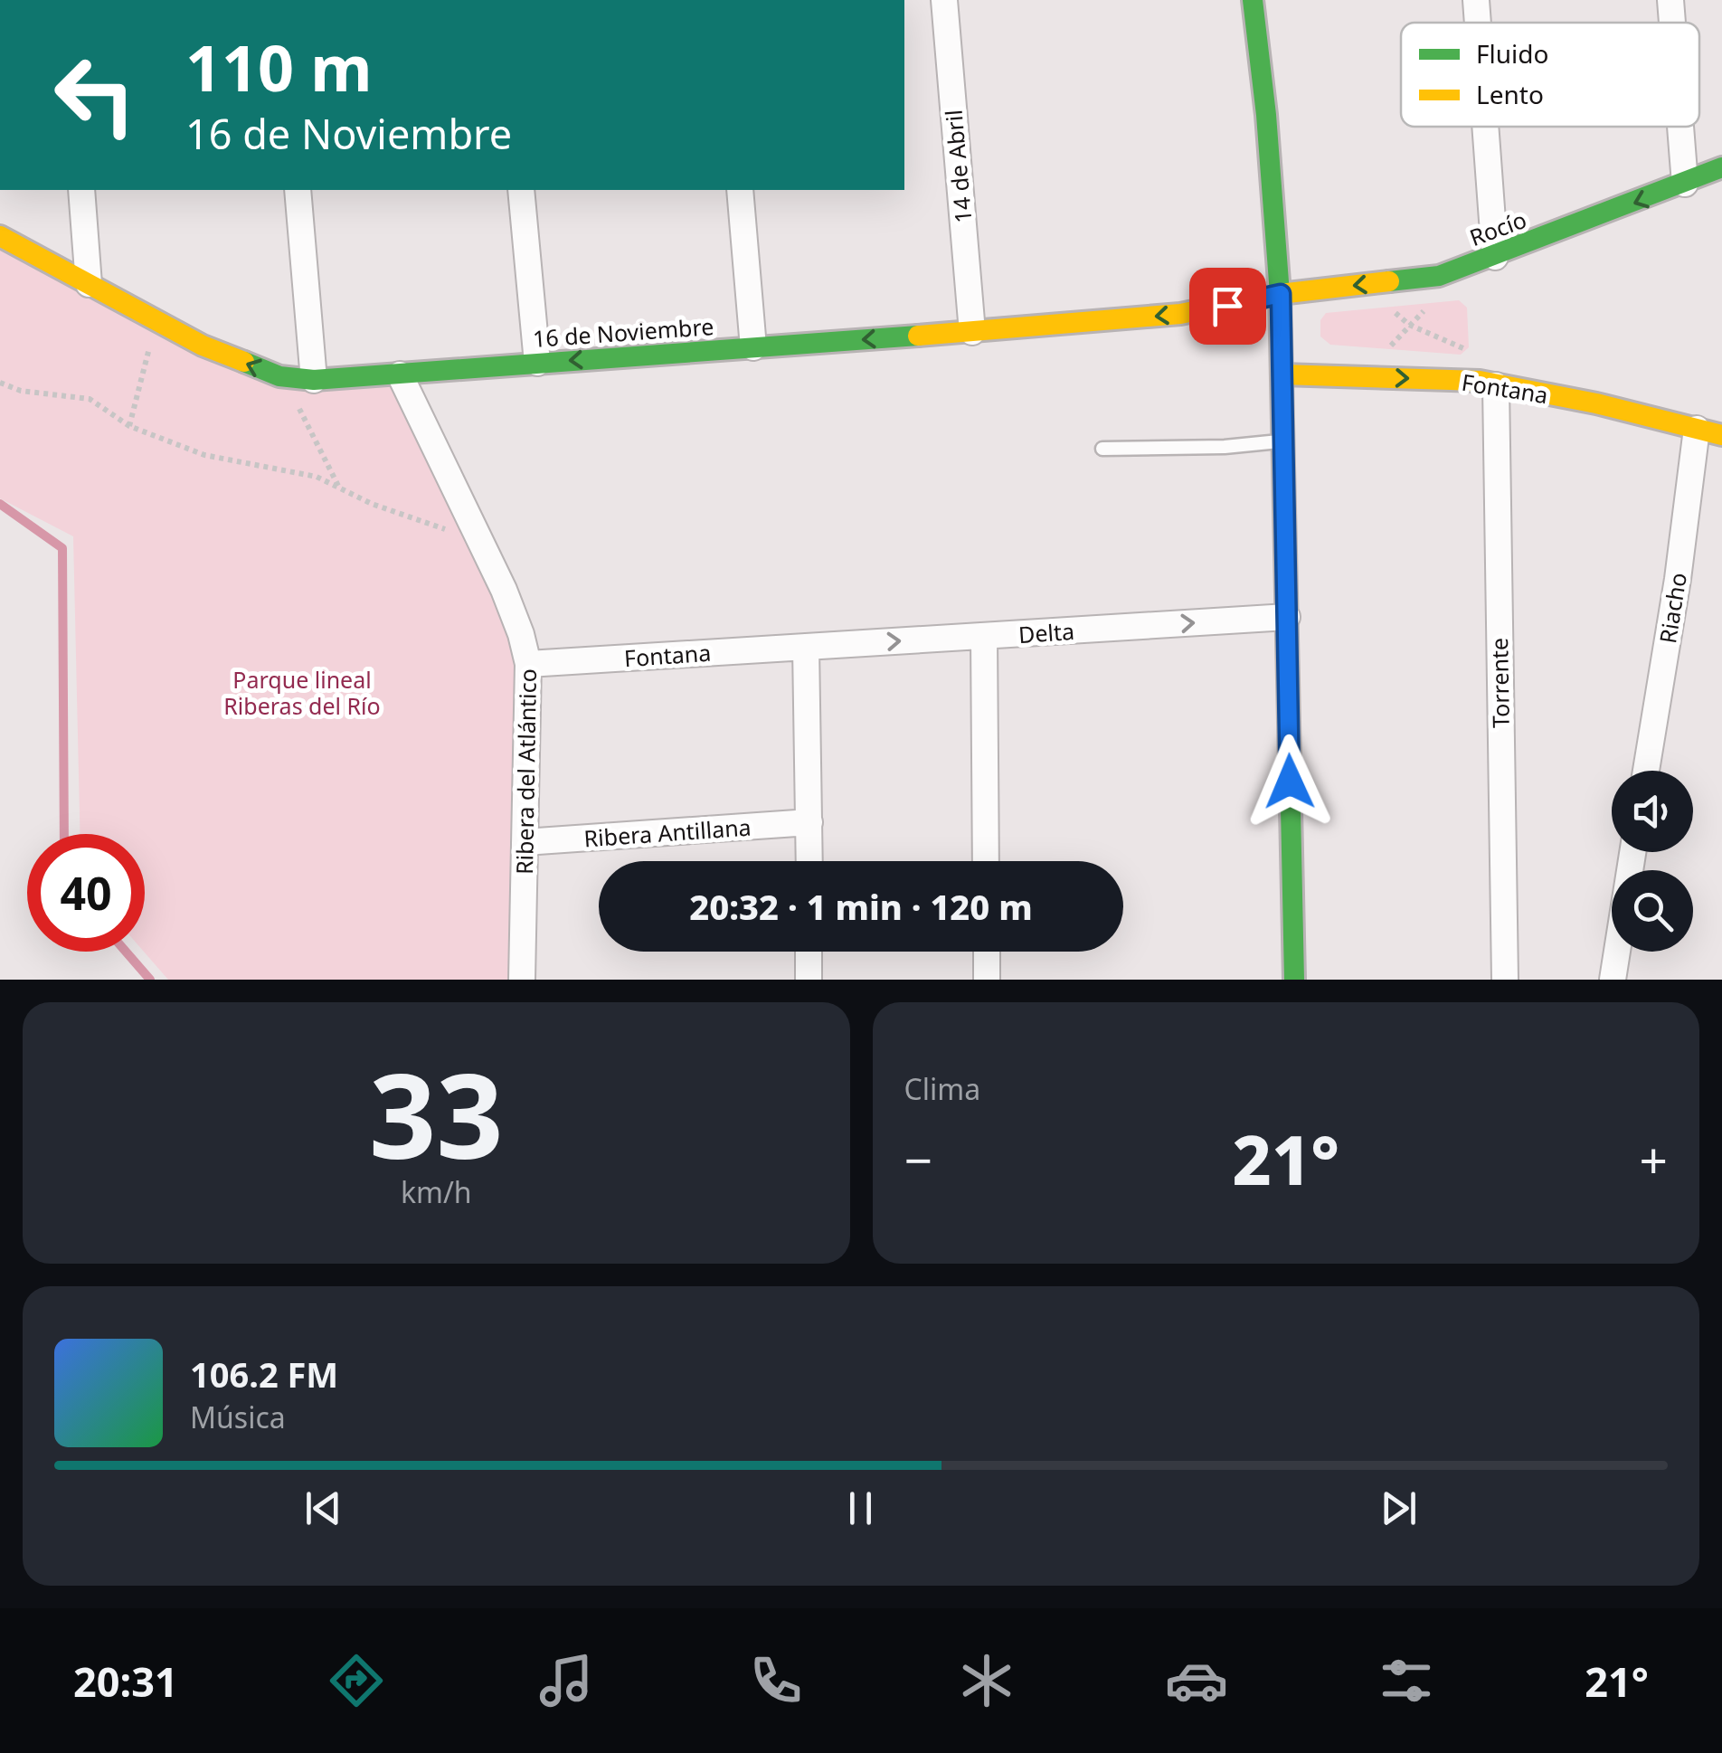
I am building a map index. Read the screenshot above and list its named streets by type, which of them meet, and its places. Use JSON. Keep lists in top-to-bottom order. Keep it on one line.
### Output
{"streets":{"street":["14 de Abril","Rocío","16 de Noviembre","Fontana","Riacho","Delta","Torrente","Ribera del Atlántico","Ribera Antillana"]},"crossings":[["14 de Abril","16 de Noviembre"],["Rocío","16 de Noviembre"],["16 de Noviembre","Ribera del Atlántico"],["Fontana","Riacho"],["Fontana","Delta"],["Fontana","Torrente"],["Fontana","Ribera del Atlántico"],["Ribera del Atlántico","Ribera Antillana"]],"one_way":["Rocío","16 de Noviembre","Delta"],"parks":["Parque lineal Riberas del Río"],"legend":["Fluido","Lento"],"page":{"turn":["110 m","16 de Noviembre"],"limit":"40","trip":"20:32 · 1 min · 120 m","tile":[["33","km/h"],"Clima"],"heat":["−","21°","+"],"song":["106.2 FM","Música"],"tabs":["20:31","21°"]}}
